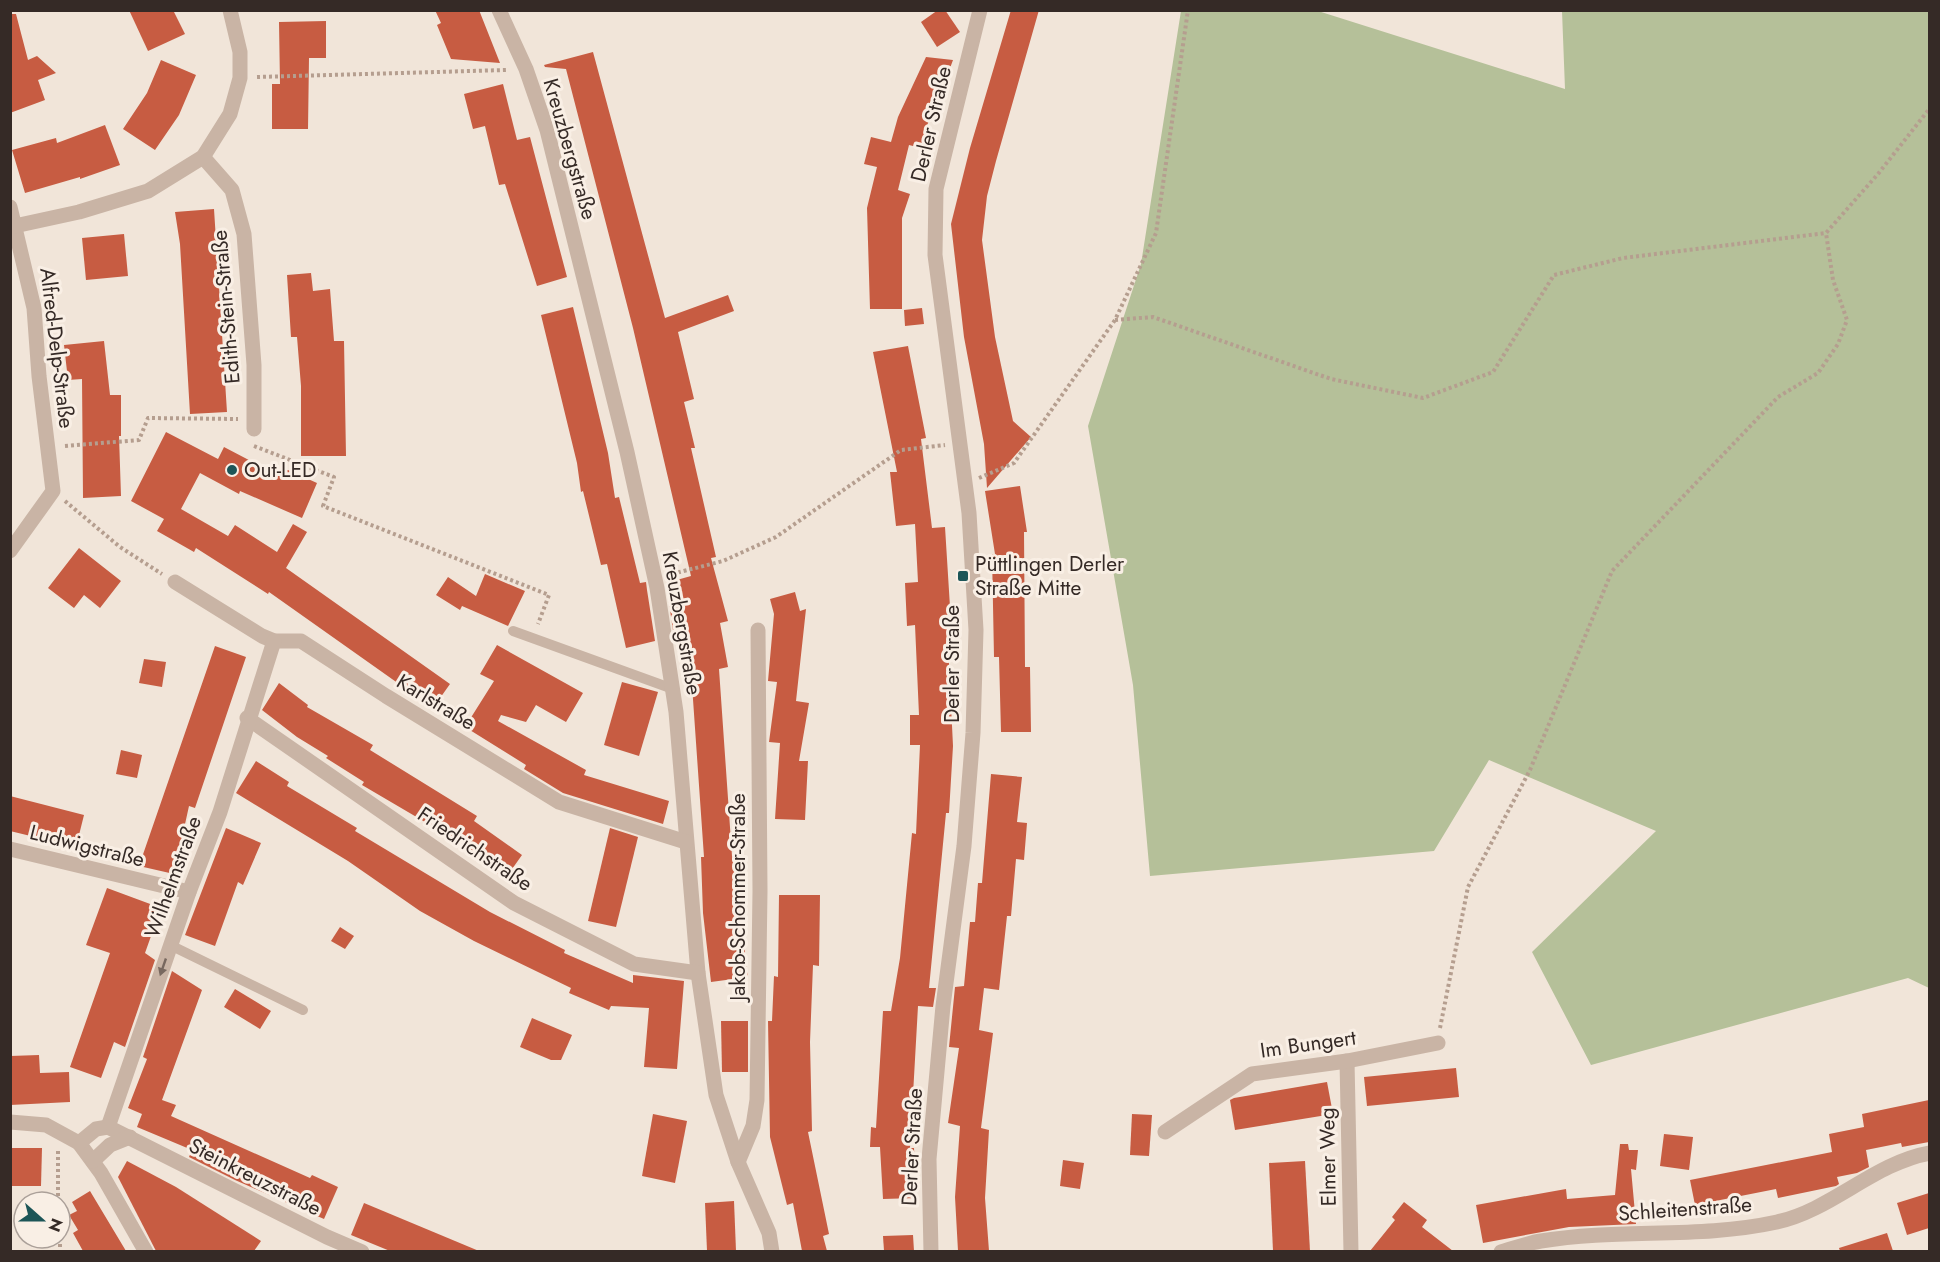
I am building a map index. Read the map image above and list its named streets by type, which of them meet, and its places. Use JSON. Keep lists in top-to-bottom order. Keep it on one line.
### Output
{"streets":{"street":["Derler Straße","Kreuzbergstraße","Edith-Stein-Straße","Alfred-Delp-Straße","Karlstraße","Ludwigstraße","Friedrichstraße","Wilhelmstraße","Jakob-Schommer-Straße","Im Bungert","Elmer Weg","Steinkreuzstraße","Schleitenstraße"]},"crossings":[["Kreuzbergstraße","Karlstraße"],["Kreuzbergstraße","Friedrichstraße"],["Kreuzbergstraße","Jakob-Schommer-Straße"],["Karlstraße","Wilhelmstraße"],["Ludwigstraße","Wilhelmstraße"],["Friedrichstraße","Wilhelmstraße"],["Wilhelmstraße","Steinkreuzstraße"],["Im Bungert","Elmer Weg"]],"one_way":["Wilhelmstraße"],"places":{"other":["Out-LED"],"transit":["Püttlingen Derler Straße Mitte"]},"north":"right"}
